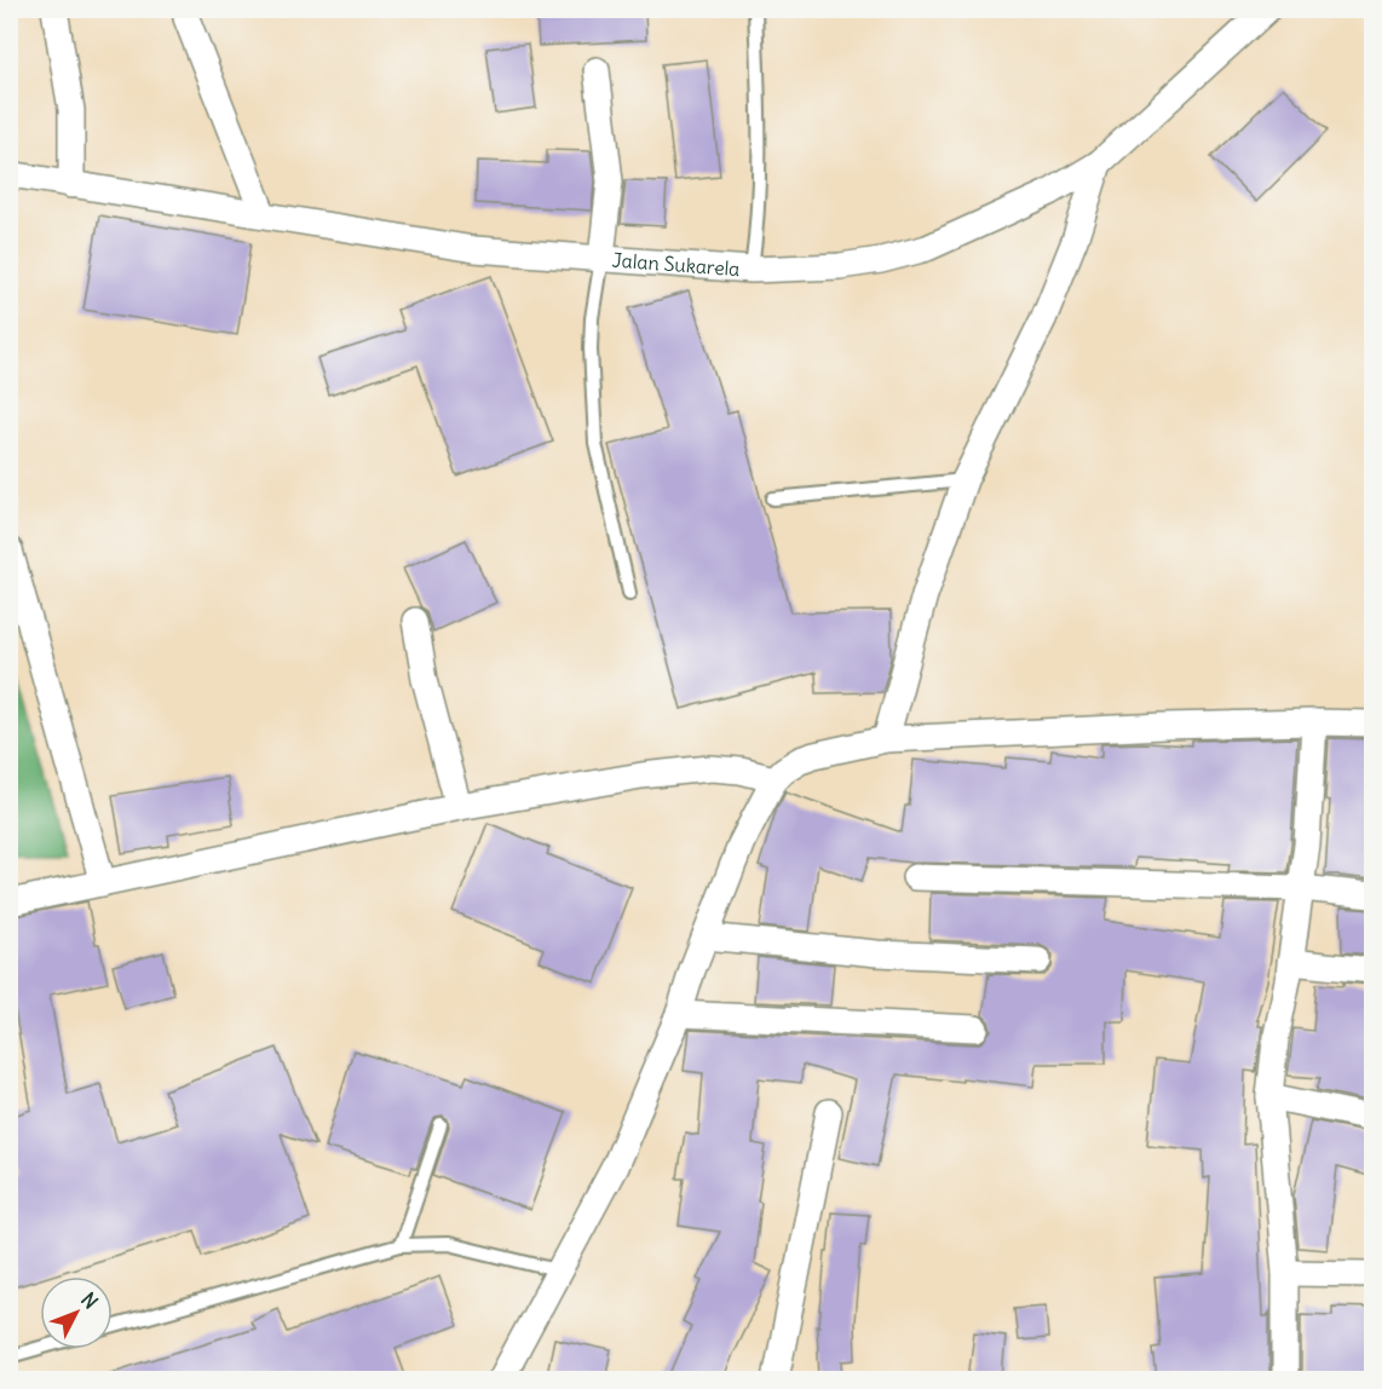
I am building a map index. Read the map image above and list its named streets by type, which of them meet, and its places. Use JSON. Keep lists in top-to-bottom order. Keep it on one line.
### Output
{"streets":{"street":["Jalan Sukarela"]},"north":"top right"}
